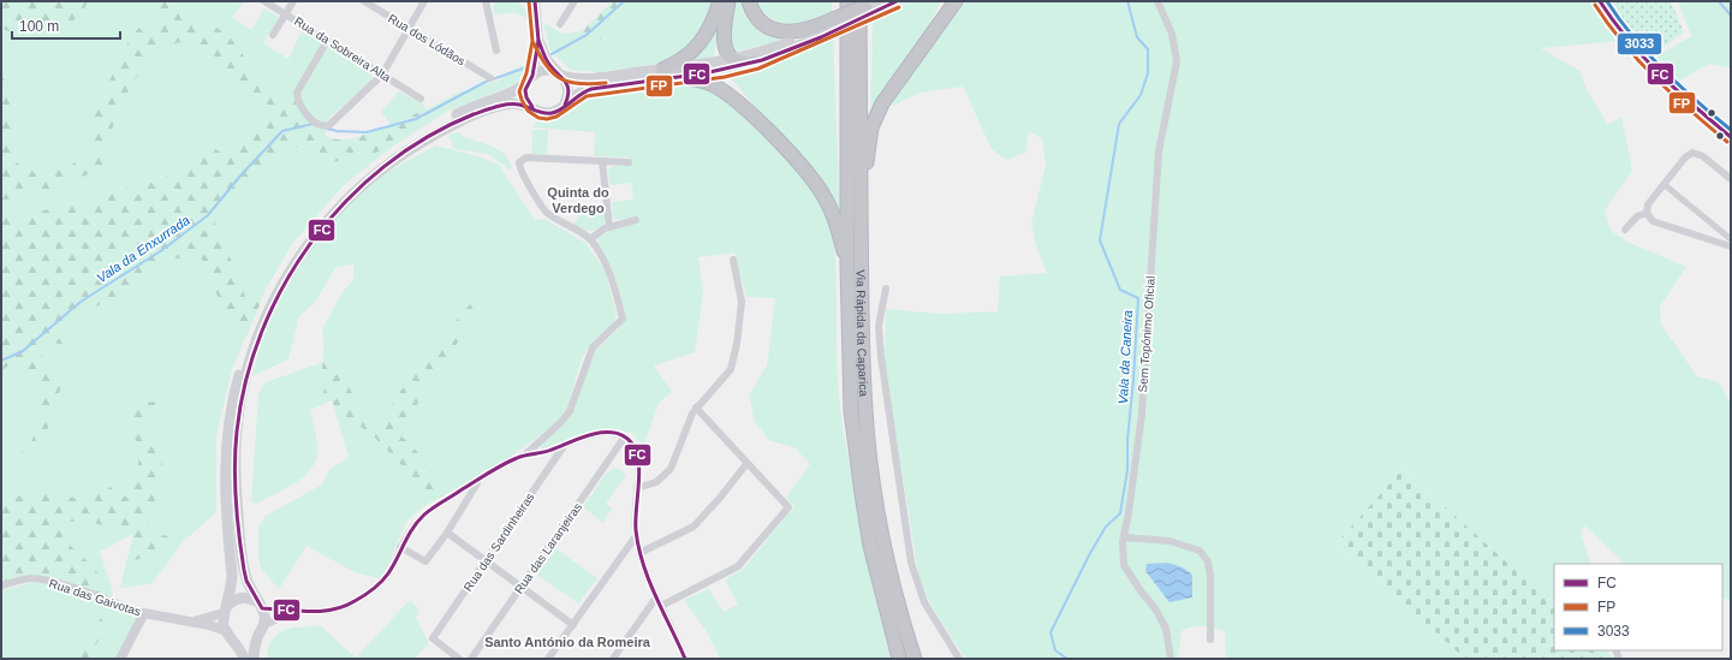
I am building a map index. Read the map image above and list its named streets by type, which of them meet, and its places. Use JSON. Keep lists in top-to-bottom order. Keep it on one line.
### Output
{"streets":{"highway":["Via Rápida da Caparica"],"street":["Rua dos Lódãos","Rua da Sobreira Alta","Sem Topónimo Oficial","Rua das Sardinheiras","Rua das Laranjeiras","Rua das Gaivotas"]},"districts":["Quinta do Verdego","Santo António da Romeira"],"water":["Vala da Enxurrada","Vala da Caneira"],"lines":["transit line FC","transit line FP","transit line 3033"],"legend":["FC","FP","3033"],"scale_bar":"100 m"}
